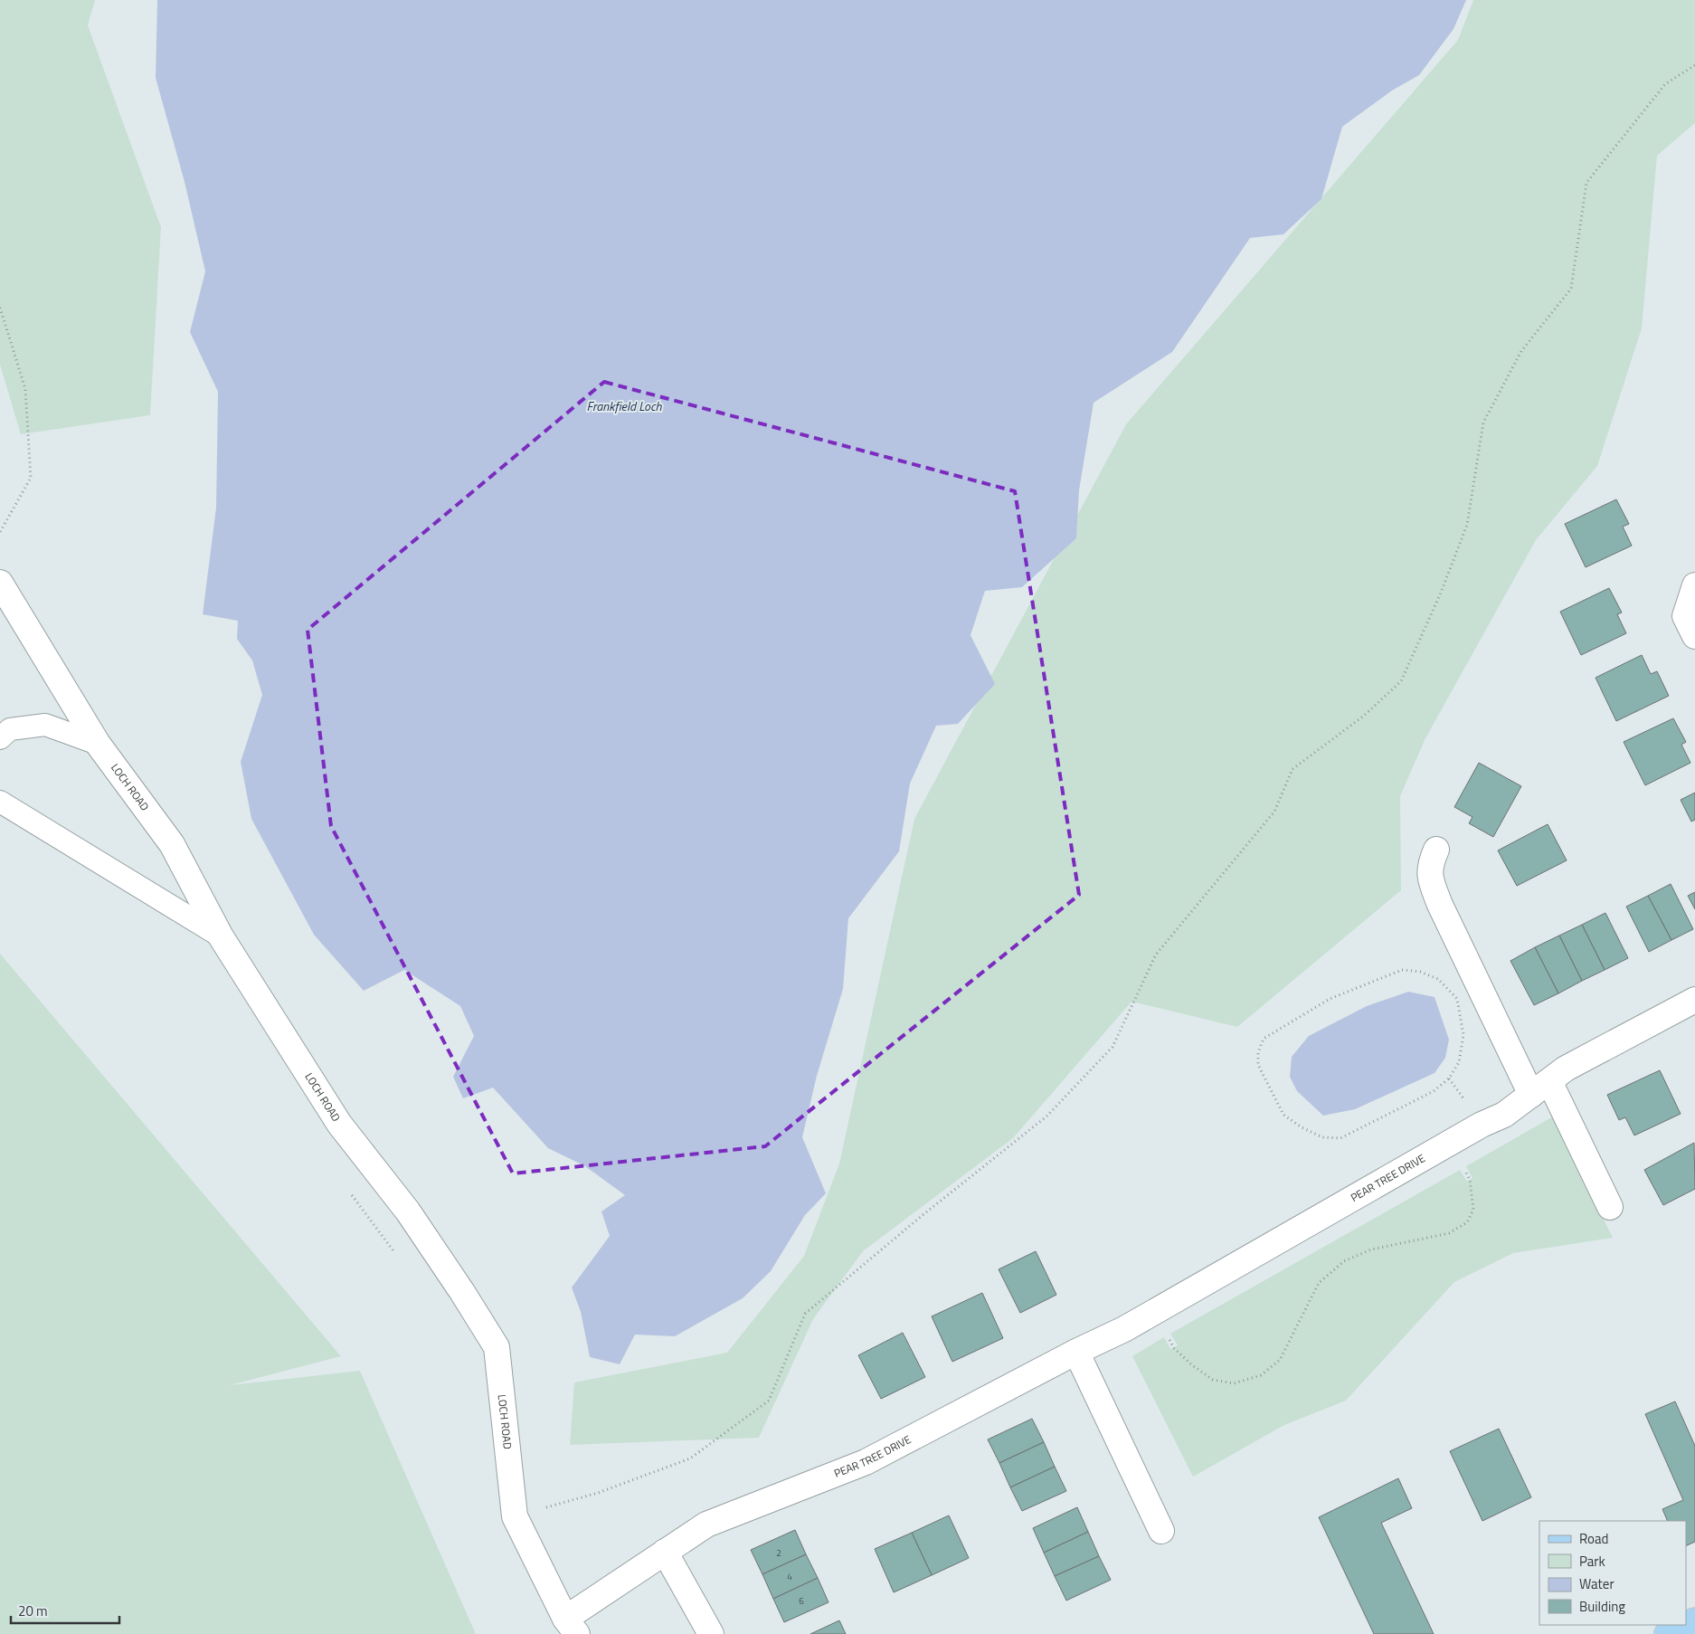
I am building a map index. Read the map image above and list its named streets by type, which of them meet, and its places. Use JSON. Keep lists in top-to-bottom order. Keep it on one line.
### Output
{"streets":{"street":["LOCH ROAD","PEAR TREE DRIVE"]},"crossings":[["LOCH ROAD","PEAR TREE DRIVE"]],"water":["Frankfield Loch"],"house_numbers":["2","4","6"],"legend":["Road","Park","Water","Building"],"scale_bar":"20 m"}
